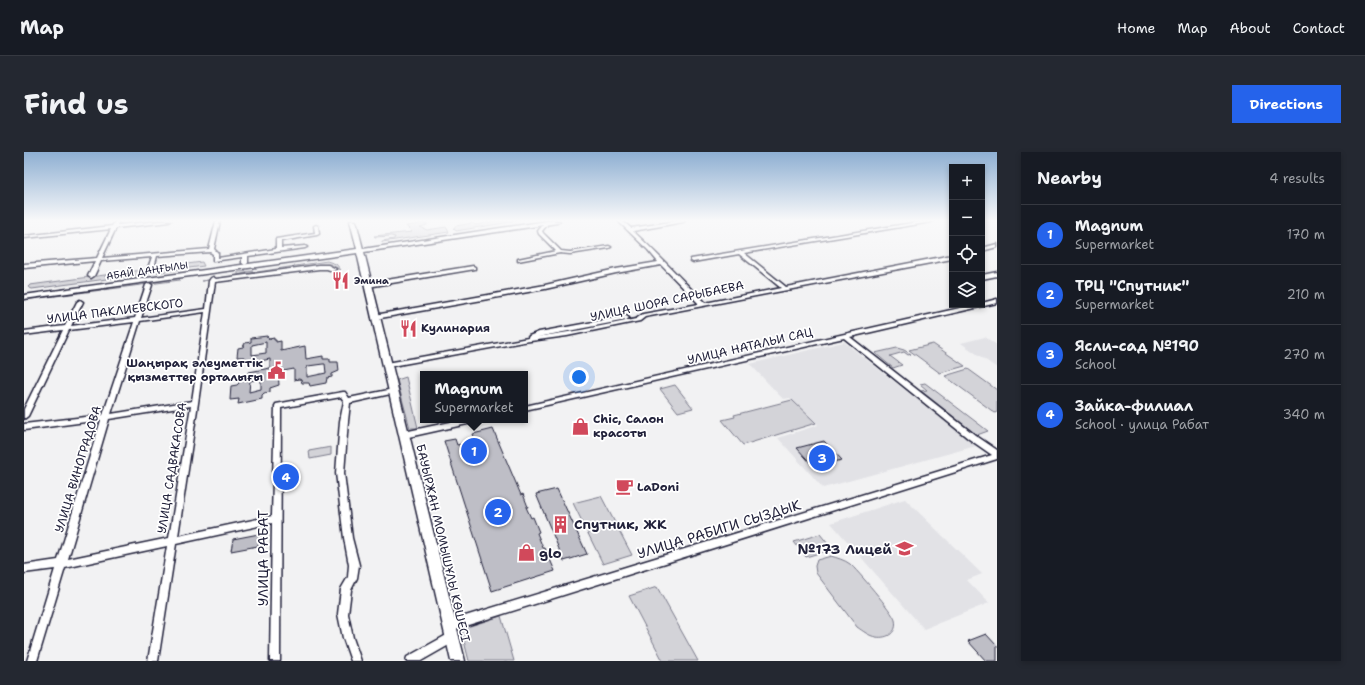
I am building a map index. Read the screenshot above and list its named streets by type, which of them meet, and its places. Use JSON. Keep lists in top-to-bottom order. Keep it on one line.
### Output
{"streets":{"main road":["АБАЙ ДАҢҒЫЛЫ","БАУЫРЖАН МОМЫШҰЛЫ КӨШЕСІ"],"street":["УЛИЦА ШОРА САРЫБАЕВА","УЛИЦА ПАКЛИЕВСКОГО","УЛИЦА НАТАЛЬИ САЦ","УЛИЦА САДВАКАСОВА","УЛИЦА ВИНОГРАДОВА","УЛИЦА РАБИГИ СЫЗДЫК","УЛИЦА РАБАТ"]},"crossings":[["АБАЙ ДАҢҒЫЛЫ","БАУЫРЖАН МОМЫШҰЛЫ КӨШЕСІ"],["УЛИЦА ШОРА САРЫБАЕВА","БАУЫРЖАН МОМЫШҰЛЫ КӨШЕСІ"],["УЛИЦА ПАКЛИЕВСКОГО","УЛИЦА САДВАКАСОВА"],["УЛИЦА ПАКЛИЕВСКОГО","УЛИЦА ВИНОГРАДОВА"],["УЛИЦА РАБИГИ СЫЗДЫК","БАУЫРЖАН МОМЫШҰЛЫ КӨШЕСІ"]],"places":{"restaurant":["Эмина","Кулинария"],"public building":["Шаңырақ әлеуметтік қызметтер орталығы"],"shop":["Chic, Салон красоты","glo"],"cafe":["LaDoni"],"building":["Спутник, ЖК"],"school or university":["№173 Лицей"]},"page":{"header":"Map","nav":["Home","Map","About","Contact"],"title":"Find us","buttons":"Directions","heading":["Nearby","4 results"],"map_buttons":["+","−"],"list":[{"mark":"1","name":"Magnum","note":"Supermarket","value":"170 m"},{"mark":"2","name":"ТРЦ \"Спутник\"","note":"Supermarket","value":"210 m"},{"mark":"3","name":"Ясли-сад №190","note":"School","value":"270 m"},{"mark":"4","name":"Зайка-филиал","note":"School · улица Рабат","value":"340 m"}],"popup":["Magnum","Supermarket"],"pins":["1","3","4","2"]}}
